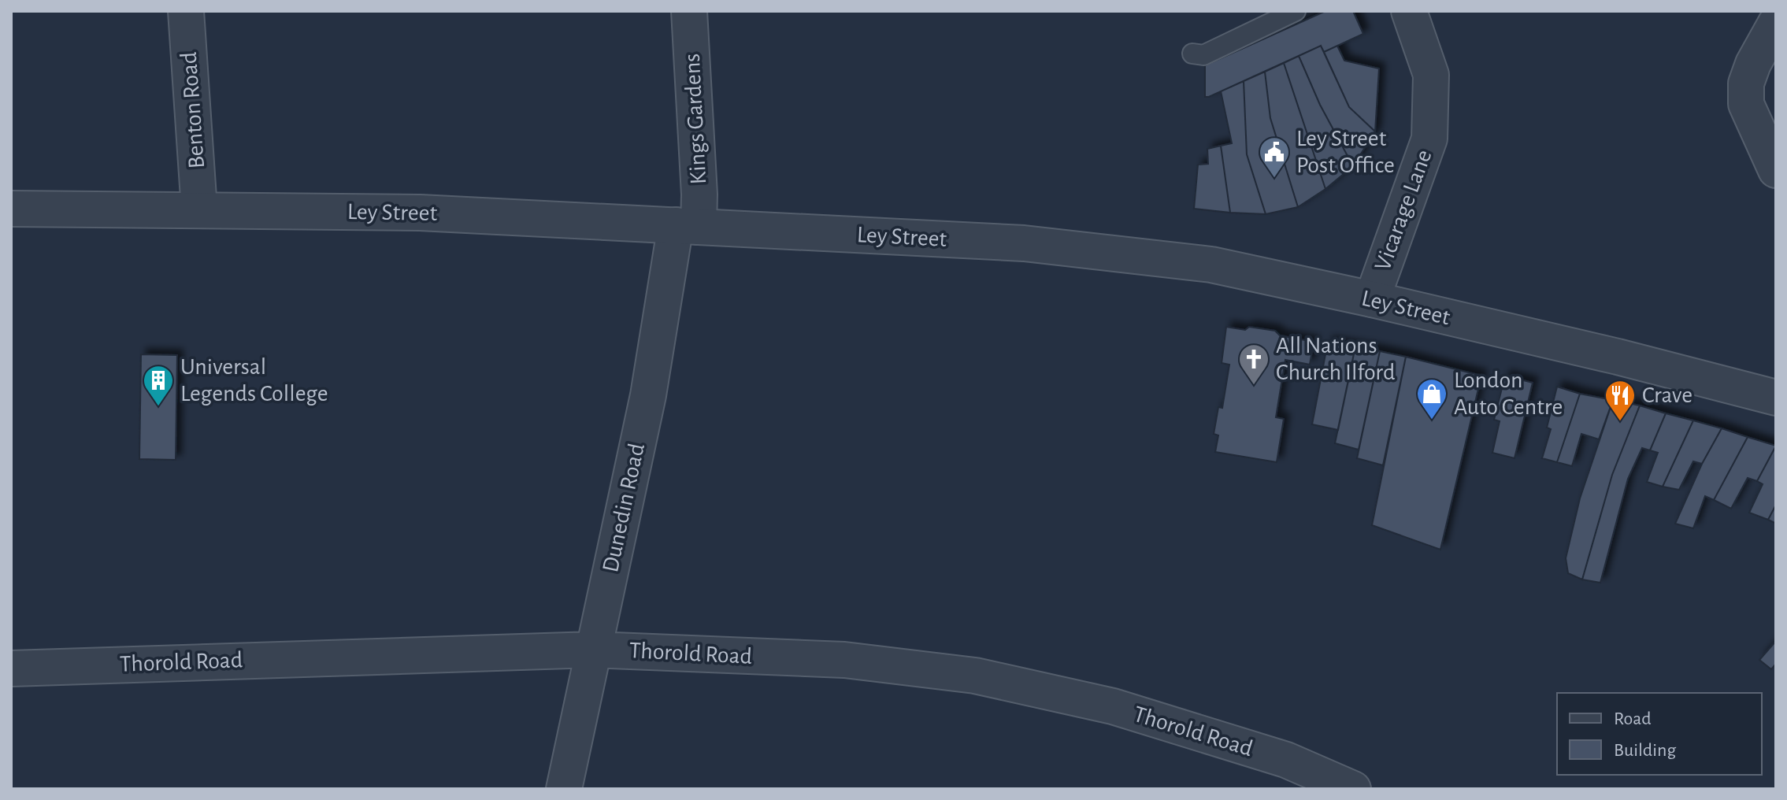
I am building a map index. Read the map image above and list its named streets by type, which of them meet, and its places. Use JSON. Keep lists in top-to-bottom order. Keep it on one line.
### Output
{"streets":{"street":["Benton Road","Kings Gardens","Vicarage Lane","Ley Street","Dunedin Road","Thorold Road"]},"crossings":[["Benton Road","Ley Street"],["Kings Gardens","Ley Street"],["Kings Gardens","Dunedin Road"],["Vicarage Lane","Ley Street"],["Ley Street","Dunedin Road"],["Dunedin Road","Thorold Road"]],"places":{"public building":["Ley Street Post Office"],"church":["All Nations Church Ilford"],"building":["Universal Legends College"],"shop":["London Auto Centre"],"restaurant":["Crave"]},"legend":["Road","Building"]}
